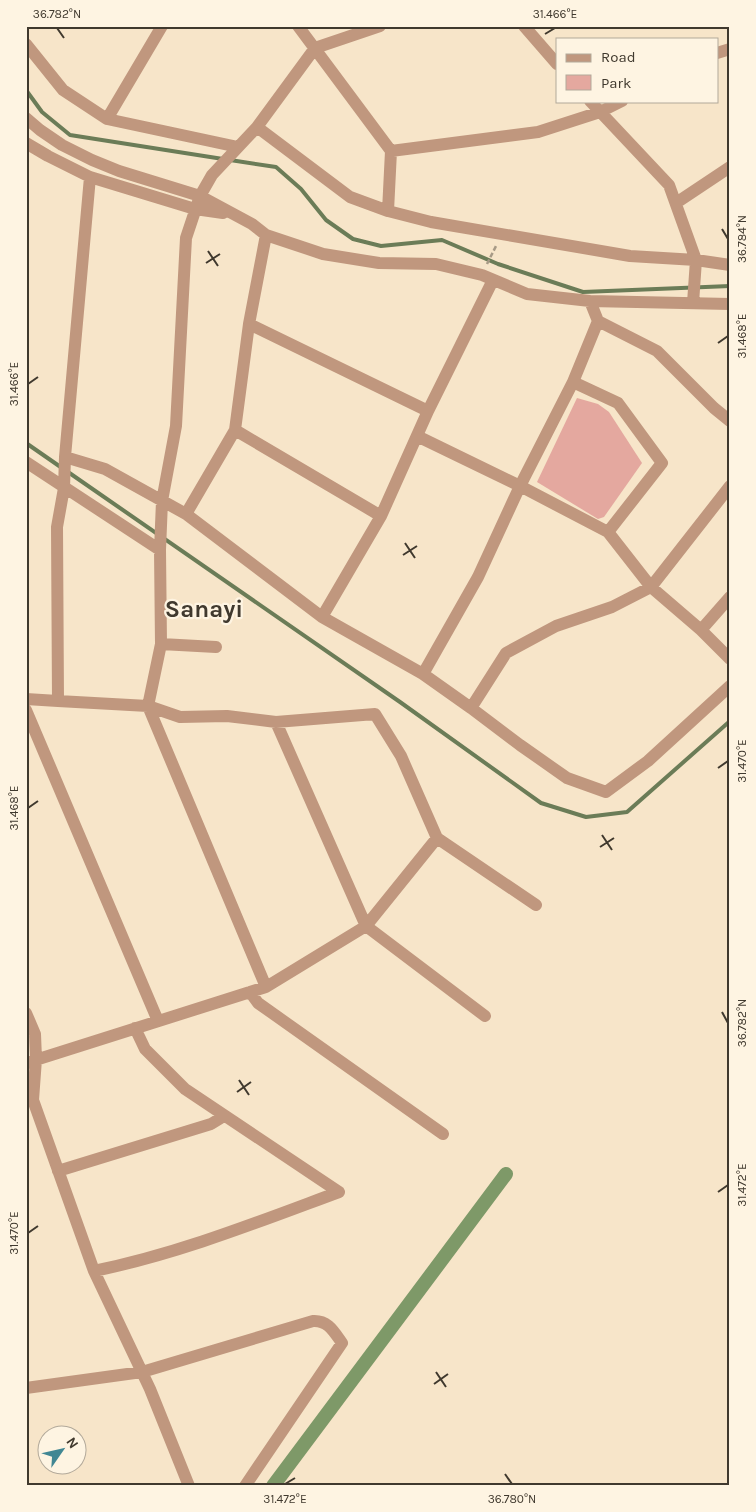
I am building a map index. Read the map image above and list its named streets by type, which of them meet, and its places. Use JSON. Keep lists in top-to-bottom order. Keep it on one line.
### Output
{"districts":["Sanayi"],"legend":["Road","Park"],"north":"top right","coordinates":["36.782°N","31.466°E","36.784°N","31.468°E","31.470°E","31.472°E","36.780°N"]}
